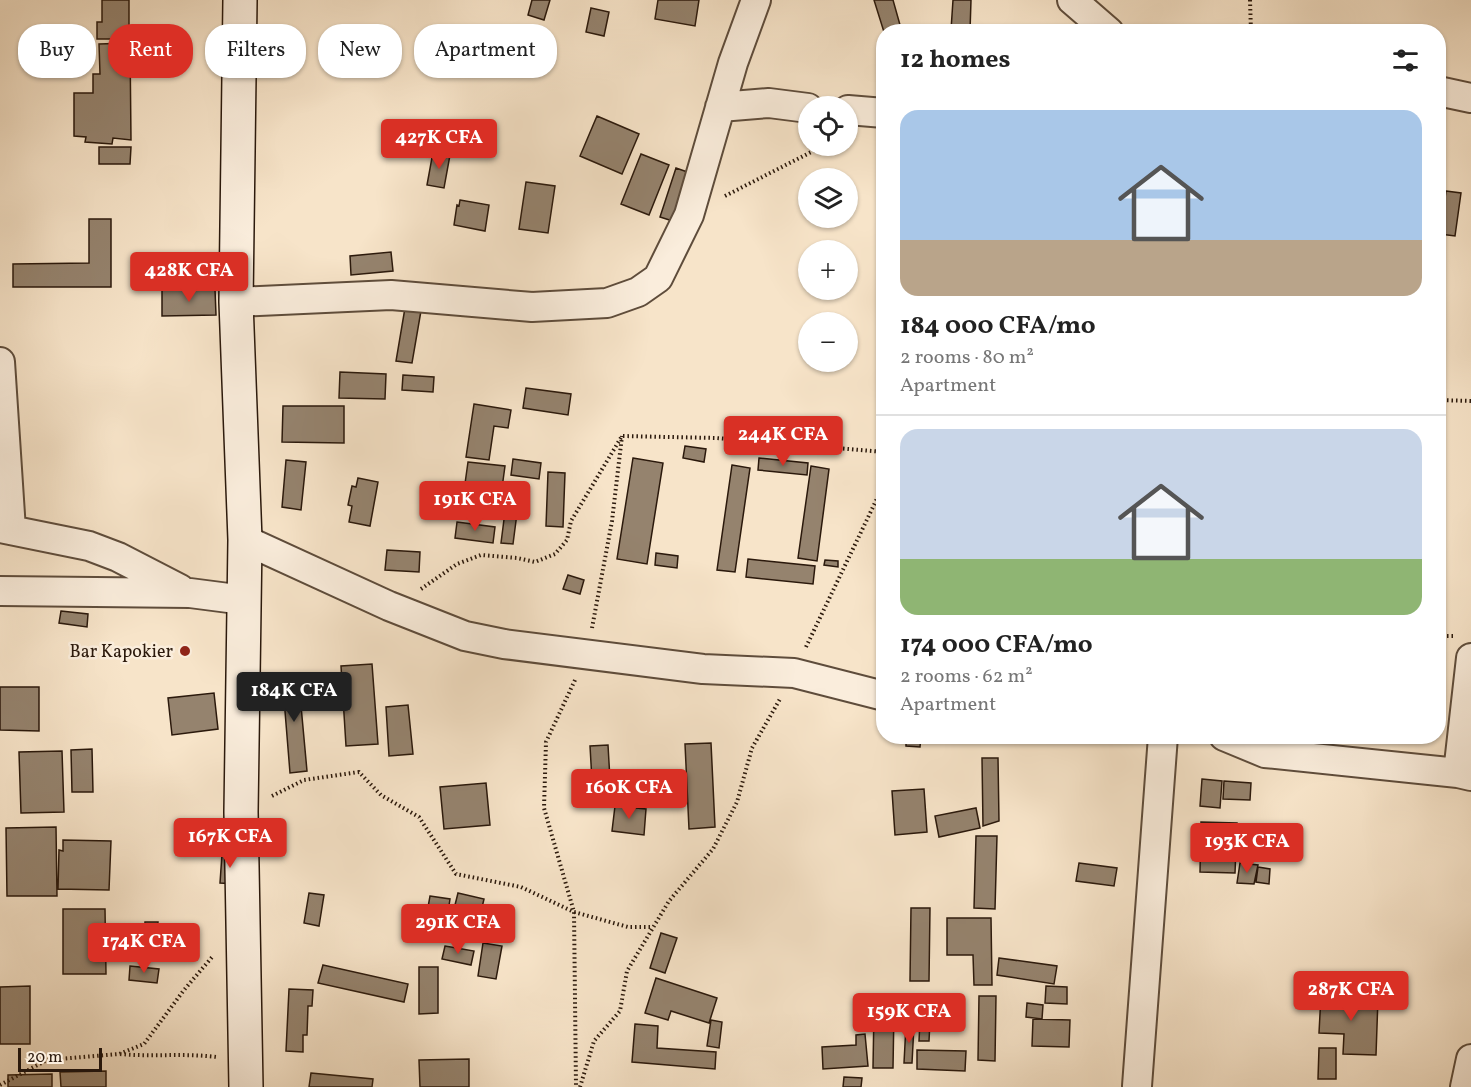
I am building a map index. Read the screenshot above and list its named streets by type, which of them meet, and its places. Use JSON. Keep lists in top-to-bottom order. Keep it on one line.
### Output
{"places":["Bar Kapokier"],"scale_bar":"20 m","page":{"chip":["Buy","Rent","Filters","New","Apartment"],"heading":"12 homes","map_buttons":["+","−"],"list":[{"name":"184 000 CFA/mo","note":"2 rooms · 80 m² · Apartment"},{"name":"174 000 CFA/mo","note":"2 rooms · 62 m² · Apartment"}],"price":["427K CFA","428K CFA","244K CFA","191K CFA","184K CFA","160K CFA","167K CFA","193K CFA","291K CFA","174K CFA","287K CFA","159K CFA"],"scale":"20 m"}}
